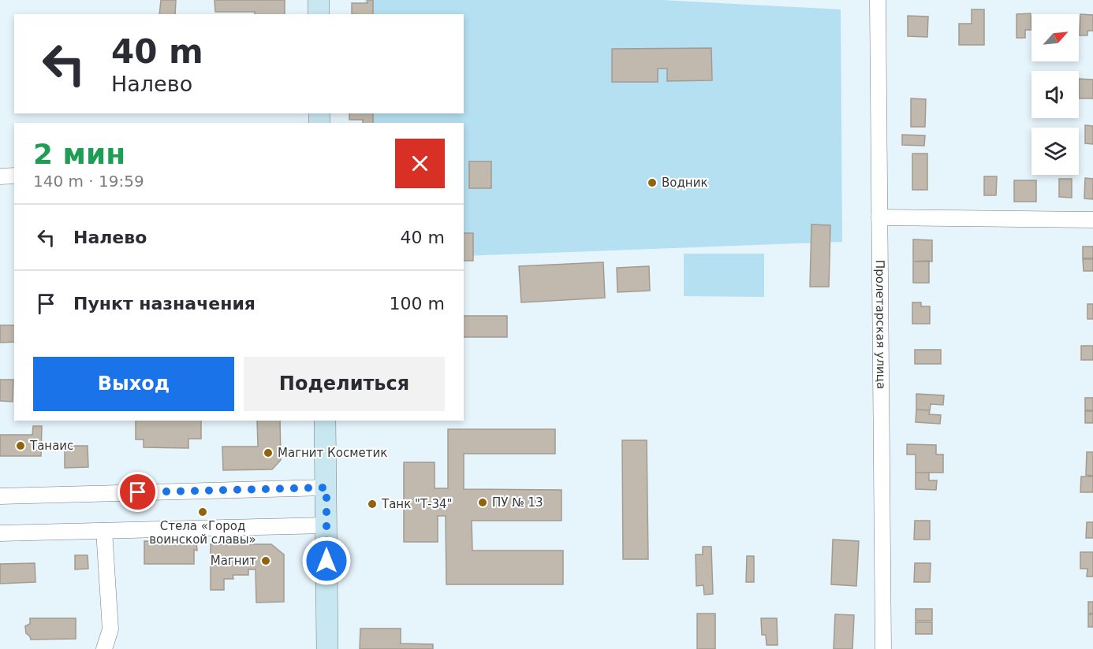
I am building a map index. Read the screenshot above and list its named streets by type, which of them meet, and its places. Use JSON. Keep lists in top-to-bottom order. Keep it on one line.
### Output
{"streets":{"street":["Пролетарская улица"]},"places":["Водник","Танаис","Магнит Косметик","ПУ № 13","Танк \"Т-34\"","Стела «Город воинской славы»","Магнит"],"north":"top right","page":{"turn":["40 m","Налево"],"heading":["2 мин","140 m · 19:59"],"list":[{"name":"Налево","value":"40 m"},{"name":"Пункт назначения","value":"100 m"}],"buttons":["Выход","Поделиться"]}}
